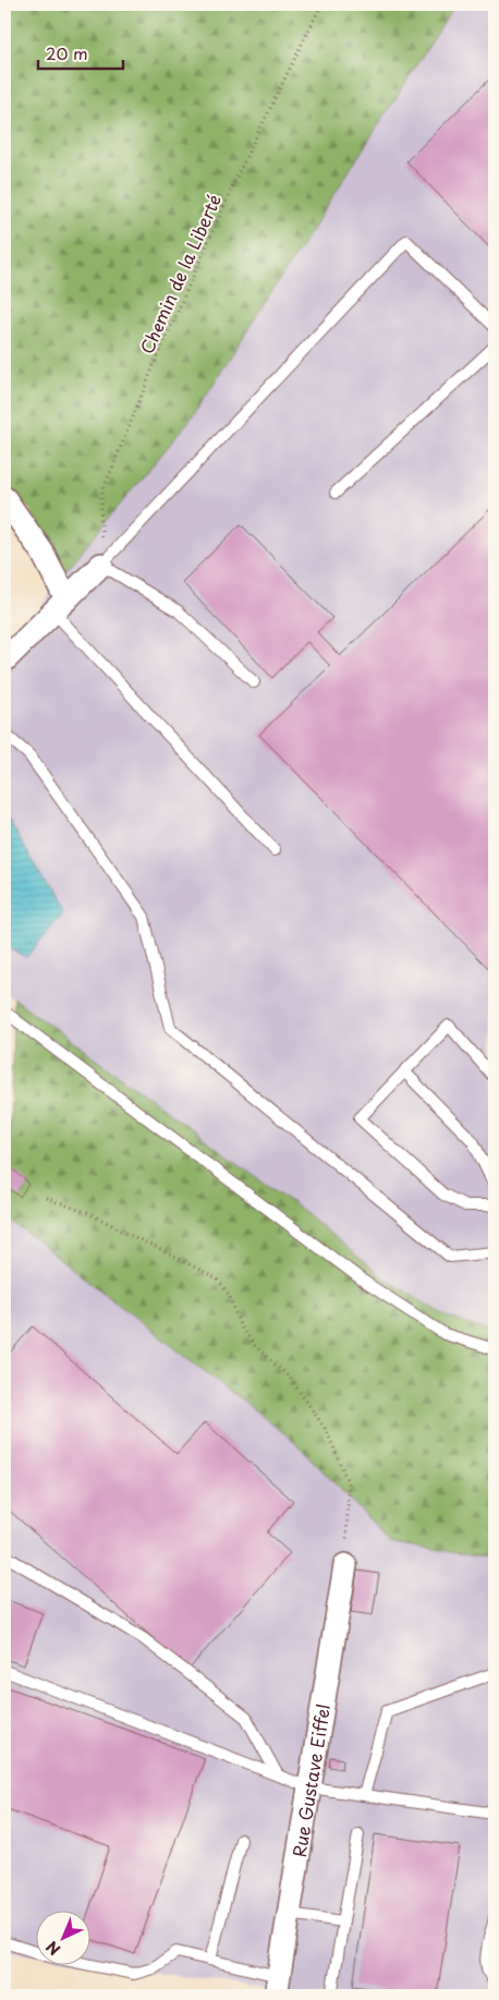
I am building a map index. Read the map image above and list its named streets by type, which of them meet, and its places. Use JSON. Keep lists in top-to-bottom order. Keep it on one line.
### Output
{"streets":{"street":["Rue Gustave Eiffel"],"path":["Chemin de la Liberté"]},"scale_bar":"20 m","north":"bottom left"}
